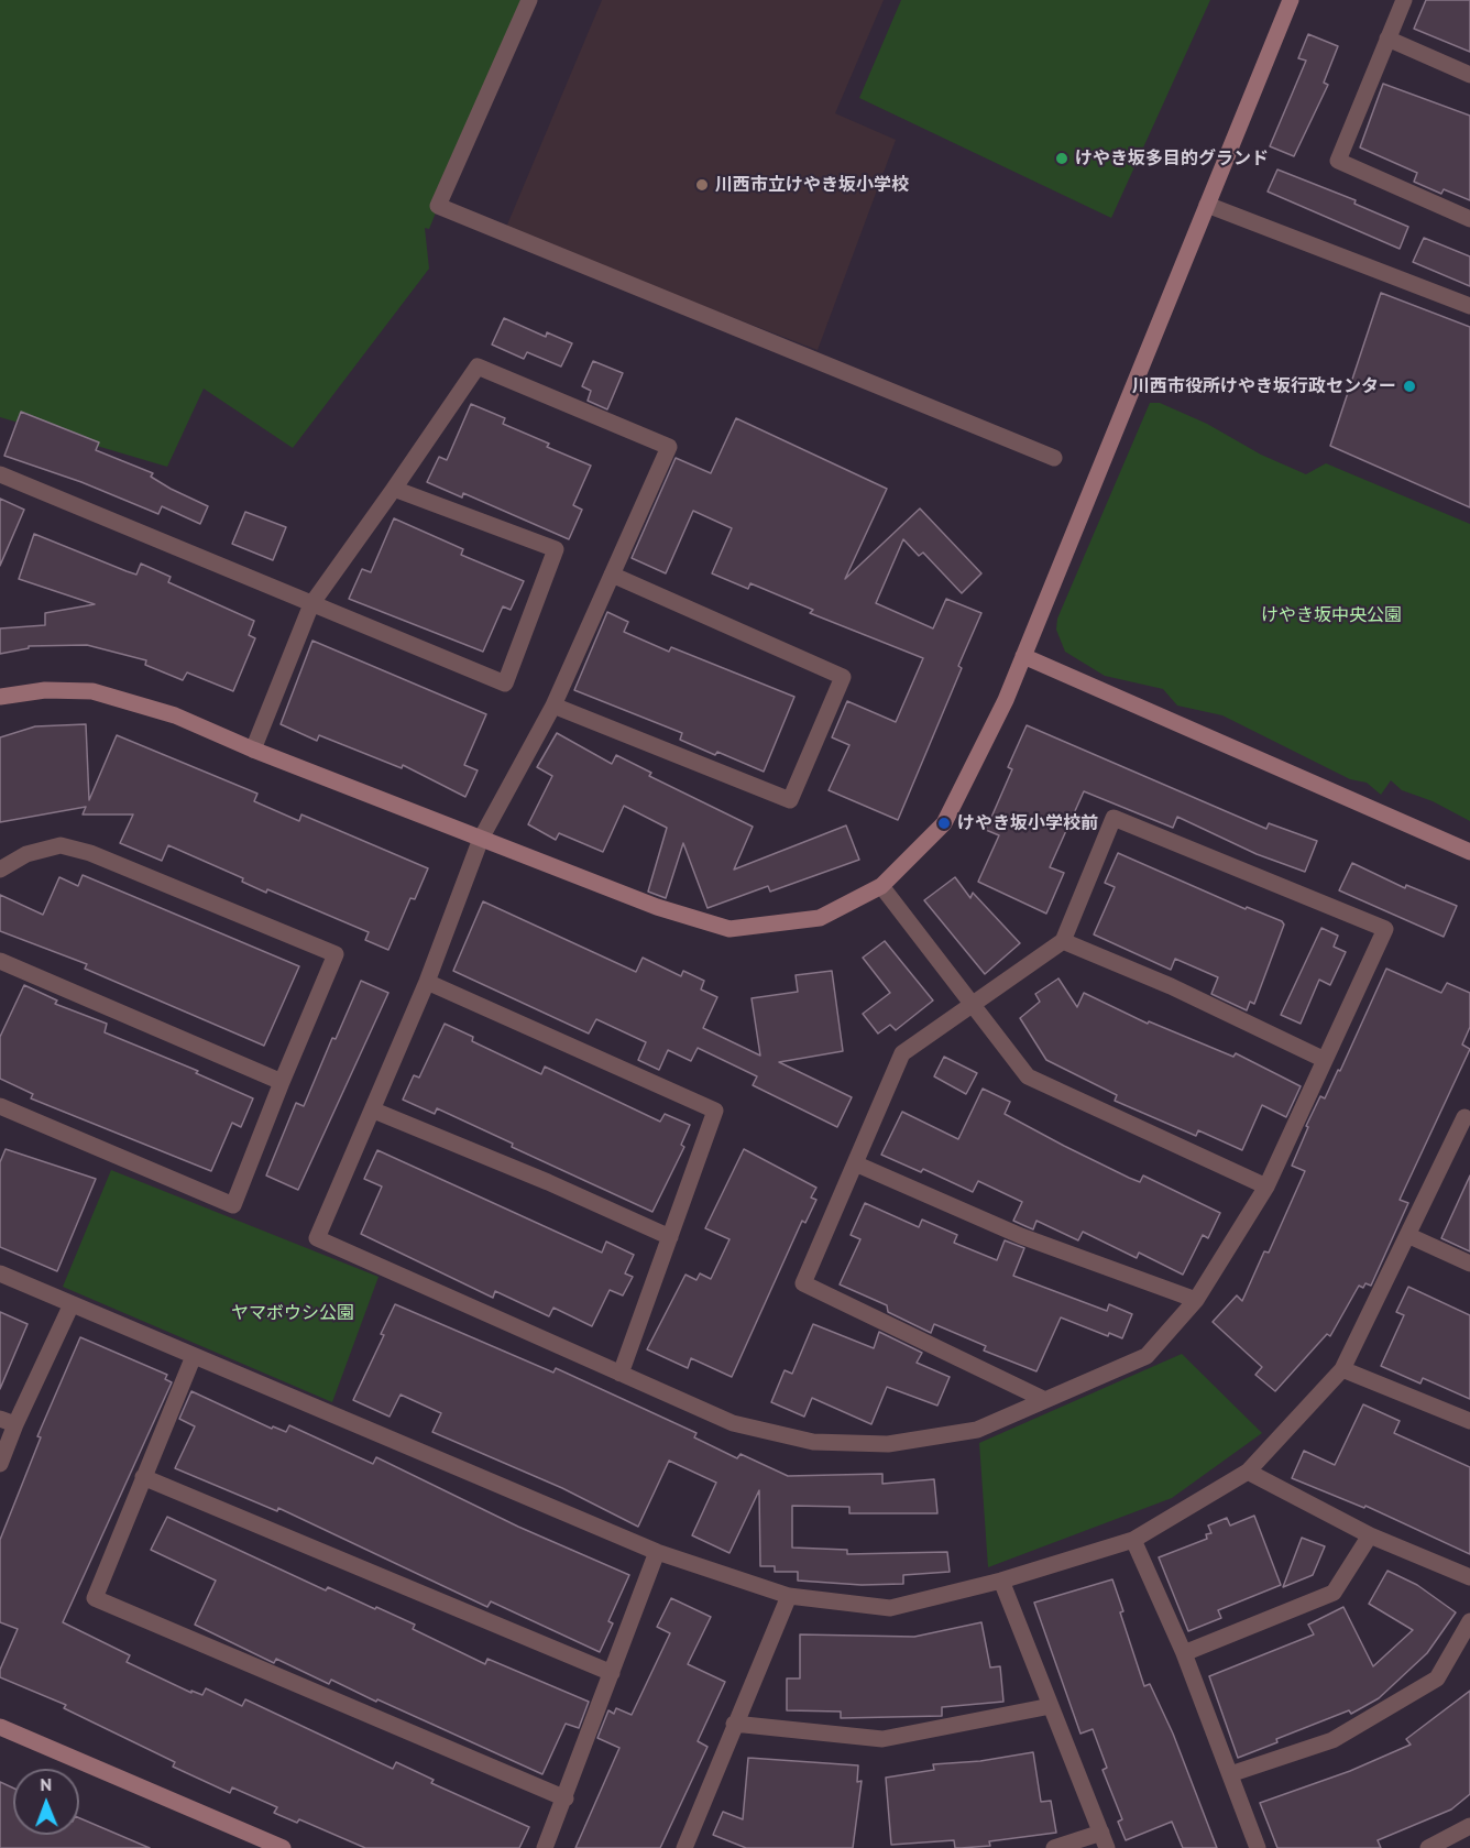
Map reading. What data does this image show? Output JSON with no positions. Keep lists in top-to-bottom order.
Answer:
{
  "parks": ["けやき坂中央公園", "ヤマボウシ公園"],
  "places": [
    "けやき坂多目的グランド",
    "川西市立けやき坂小学校",
    "川西市役所けやき坂行政センター",
    "けやき坂小学校前"
  ],
  "north": "top"
}
